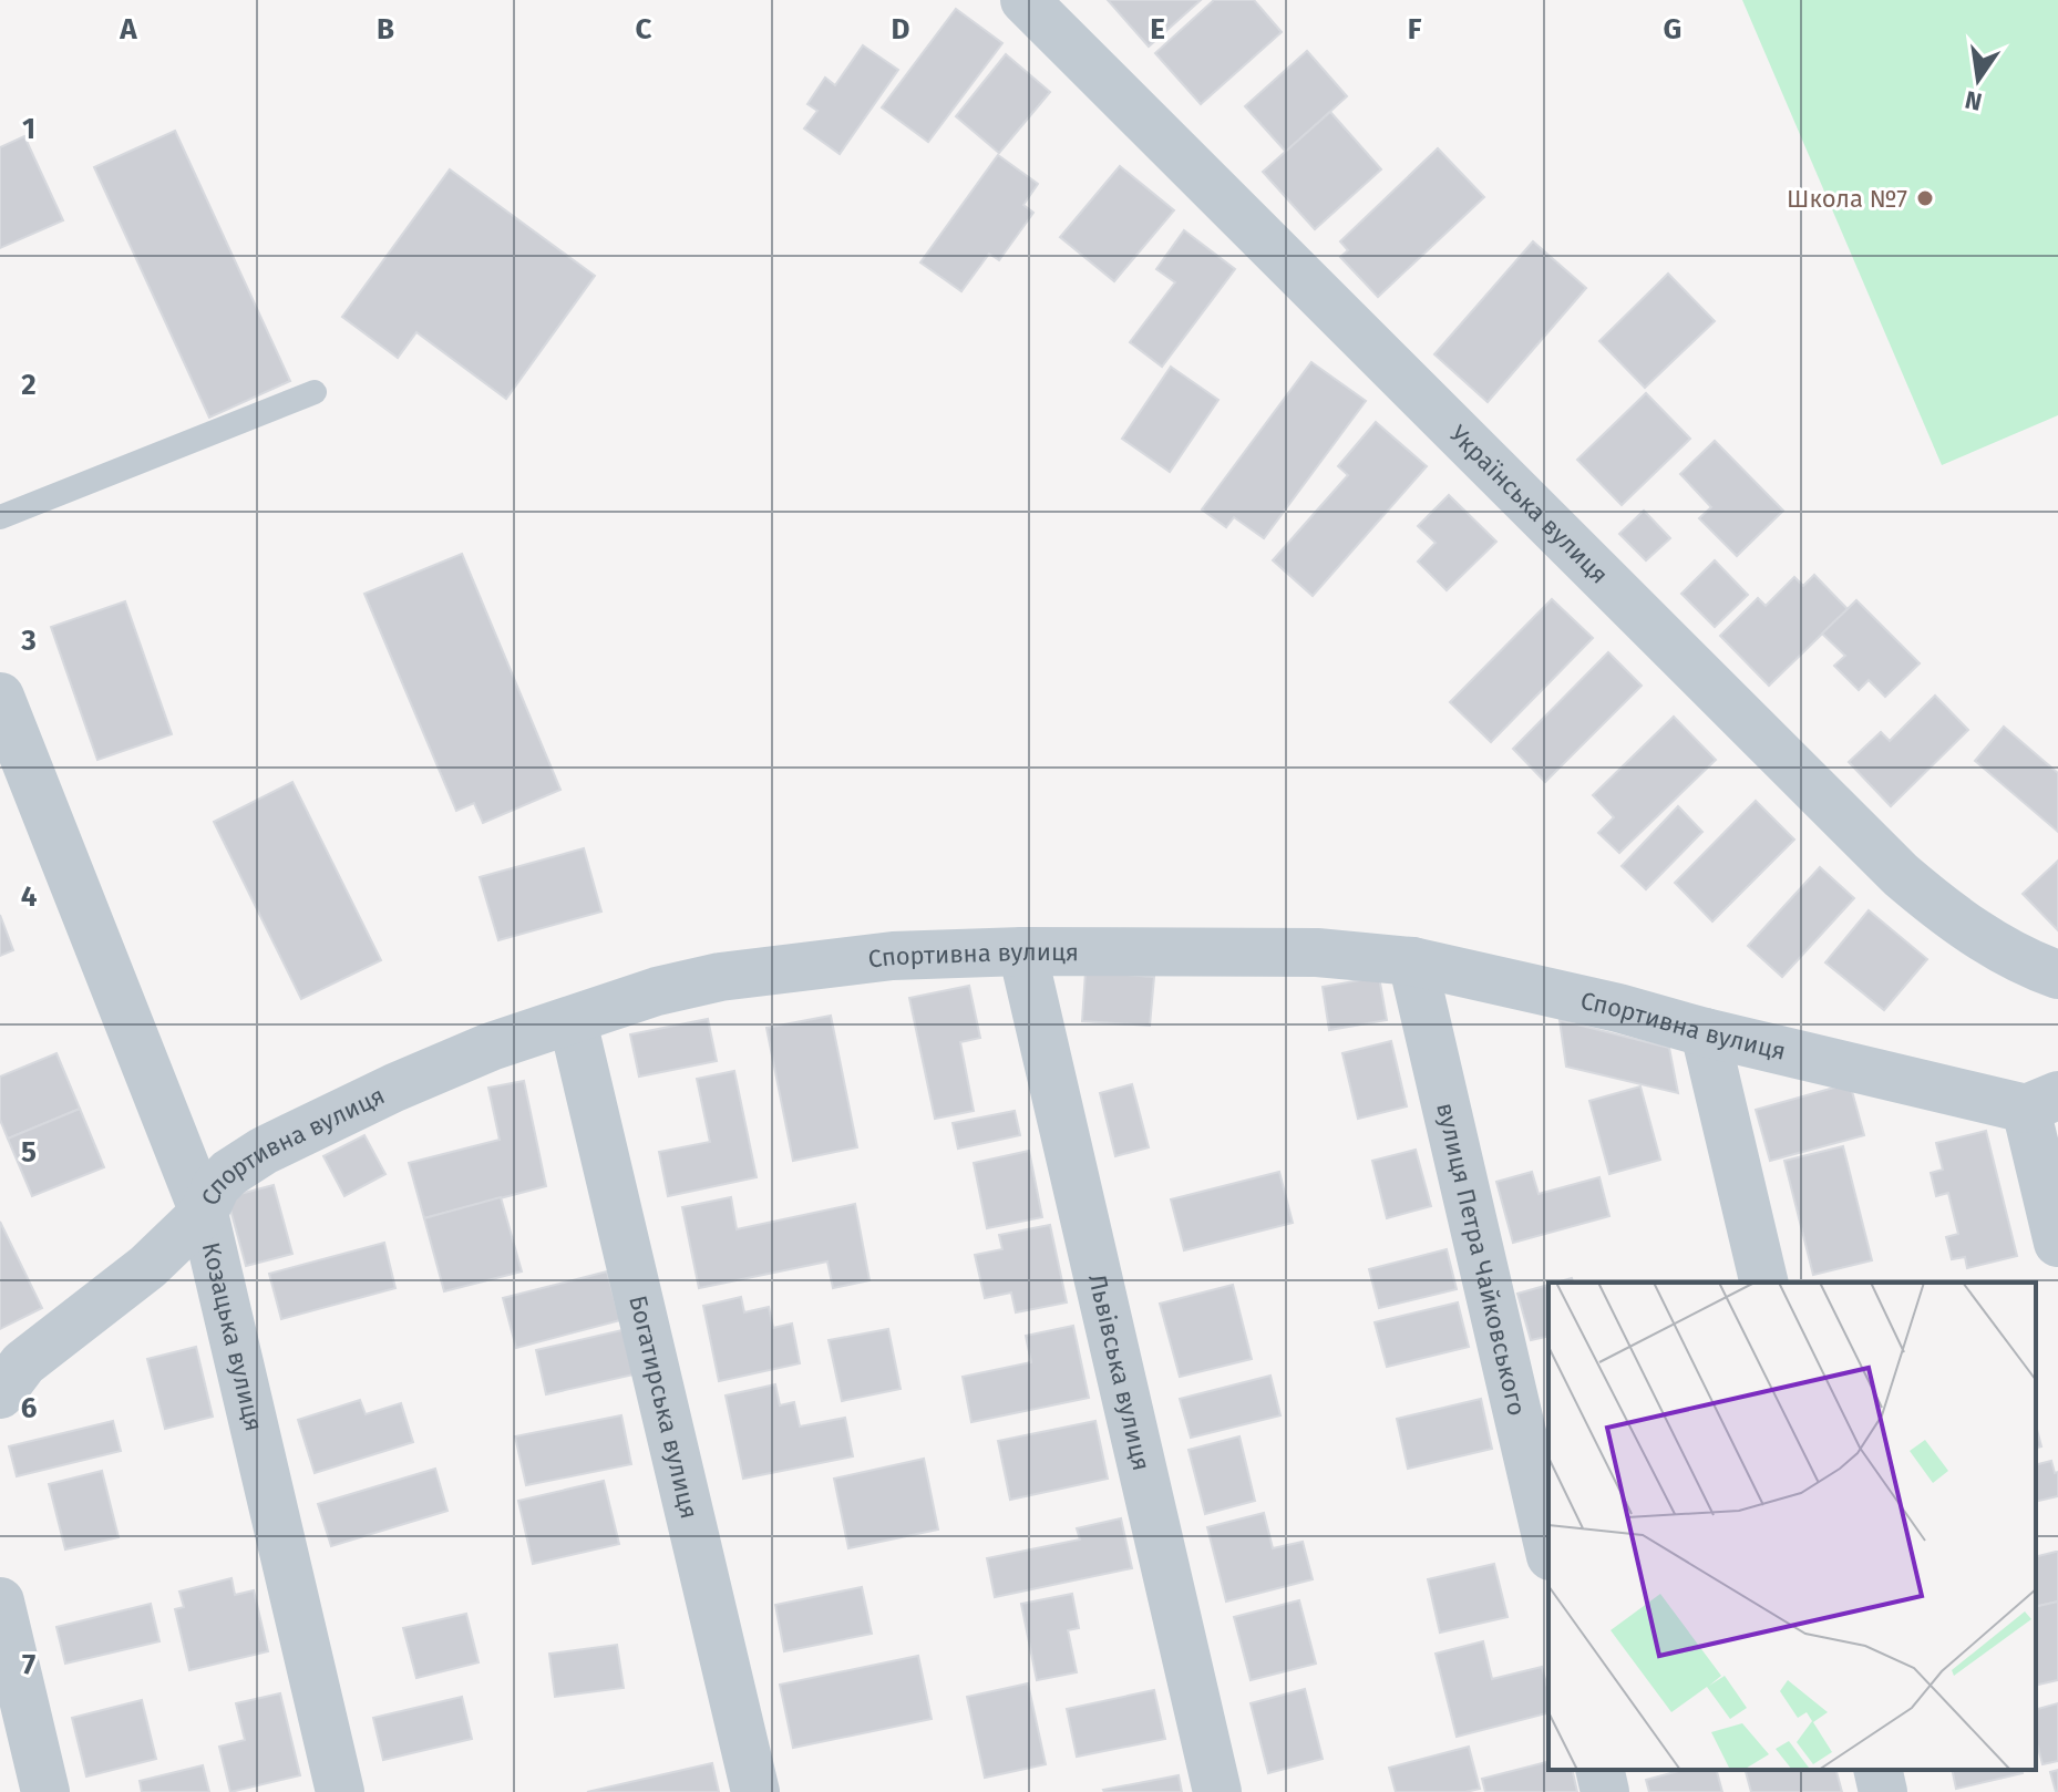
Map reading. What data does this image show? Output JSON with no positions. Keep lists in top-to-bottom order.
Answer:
{
  "streets": {
    "street": [
      "Українська вулиця",
      "Спортивна вулиця",
      "вулиця Петра Чайковського",
      "Козацька вулиця",
      "Львівська вулиця",
      "Богатирська вулиця"
    ]
  },
  "crossings": [
    ["Спортивна вулиця", "вулиця Петра Чайковського"],
    ["Спортивна вулиця", "Козацька вулиця"],
    ["Спортивна вулиця", "Львівська вулиця"],
    ["Спортивна вулиця", "Богатирська вулиця"]
  ],
  "places": ["Школа №7"],
  "north": "bottom",
  "grid": {
    "columns": [
      "A",
      "B",
      "C",
      "D",
      "E",
      "F",
      "G"
    ],
    "rows": [
      "1",
      "2",
      "3",
      "4",
      "5",
      "6",
      "7"
    ]
  }
}
